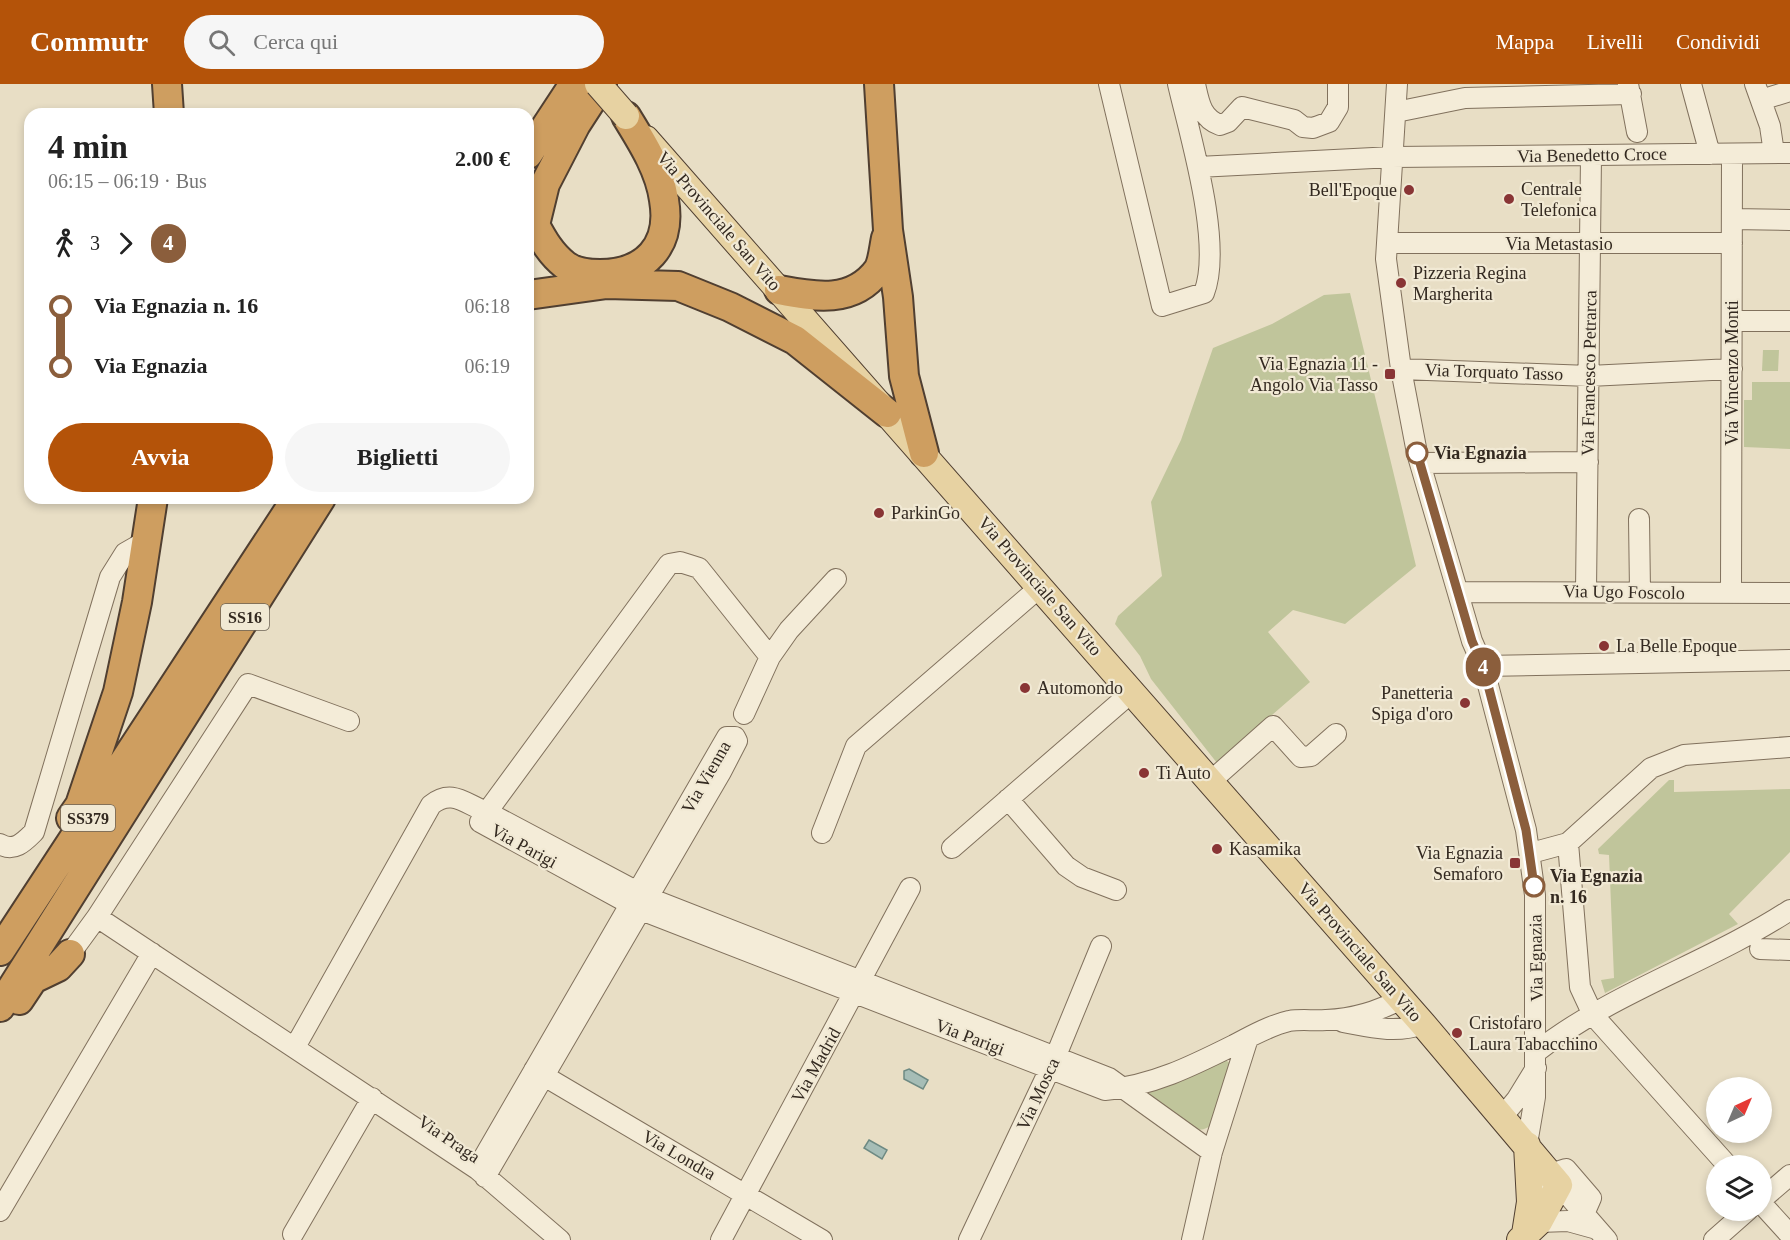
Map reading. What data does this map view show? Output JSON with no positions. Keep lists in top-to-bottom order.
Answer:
{
  "streets": {
    "highway": ["SS16", "SS379"],
    "main road": ["Via Provinciale San Vito"],
    "street": [
      "Via Benedetto Croce",
      "Via Metastasio",
      "Via Torquato Tasso",
      "Via Francesco Petrarca",
      "Via Vincenzo Monti",
      "Via Ugo Foscolo",
      "Via Vienna",
      "Via Parigi",
      "Via Egnazia",
      "Via Madrid",
      "Via Mosca",
      "Via Praga",
      "Via Londra"
    ]
  },
  "crossings": [
    ["Via Benedetto Croce", "Via Francesco Petrarca"],
    ["Via Benedetto Croce", "Via Vincenzo Monti"],
    ["Via Benedetto Croce", "Via Egnazia"],
    ["Via Provinciale San Vito", "Via Egnazia"],
    ["Via Metastasio", "Via Francesco Petrarca"],
    ["Via Metastasio", "Via Vincenzo Monti"],
    ["Via Metastasio", "Via Egnazia"],
    ["Via Torquato Tasso", "Via Francesco Petrarca"],
    ["Via Torquato Tasso", "Via Vincenzo Monti"],
    ["Via Torquato Tasso", "Via Egnazia"],
    ["Via Francesco Petrarca", "Via Ugo Foscolo"],
    ["Via Vincenzo Monti", "Via Ugo Foscolo"],
    ["Via Ugo Foscolo", "Via Egnazia"],
    ["SS16", "SS379"],
    ["Via Vienna", "Via Parigi"],
    ["Via Vienna", "Via Praga"],
    ["Via Vienna", "Via Londra"],
    ["Via Parigi", "Via Madrid"],
    ["Via Parigi", "Via Mosca"],
    ["Via Parigi", "Via Praga"],
    ["Via Madrid", "Via Londra"]
  ],
  "places": {
    "other": [
      "Bell'Epoque",
      "Centrale Telefonica",
      "Pizzeria Regina Margherita",
      "Via Egnazia",
      "ParkinGo",
      "La Belle Epoque",
      "Automondo",
      "Panetteria Spiga d'oro",
      "Ti Auto",
      "Kasamika",
      "Via Egnazia n. 16",
      "Cristofaro Laura Tabacchino"
    ],
    "transit": ["Via Egnazia 11 - Angolo Via Tasso", "Via Egnazia Semaforo"]
  },
  "lines": ["bus line 4"],
  "north": "top right",
  "page": {
    "header": "Commutr",
    "search": "Cerca qui",
    "nav": ["Mappa", "Livelli", "Condividi"],
    "on_map": "4",
    "heading": ["4 min", "06:15 – 06:19 · Bus", "2.00 €"],
    "legs": ["3", "4"],
    "list": [
      {
        "name": "Via Egnazia n. 16",
        "value": "06:18"
      },
      {
        "name": "Via Egnazia",
        "value": "06:19"
      }
    ],
    "buttons": ["Avvia", "Biglietti"]
  }
}
